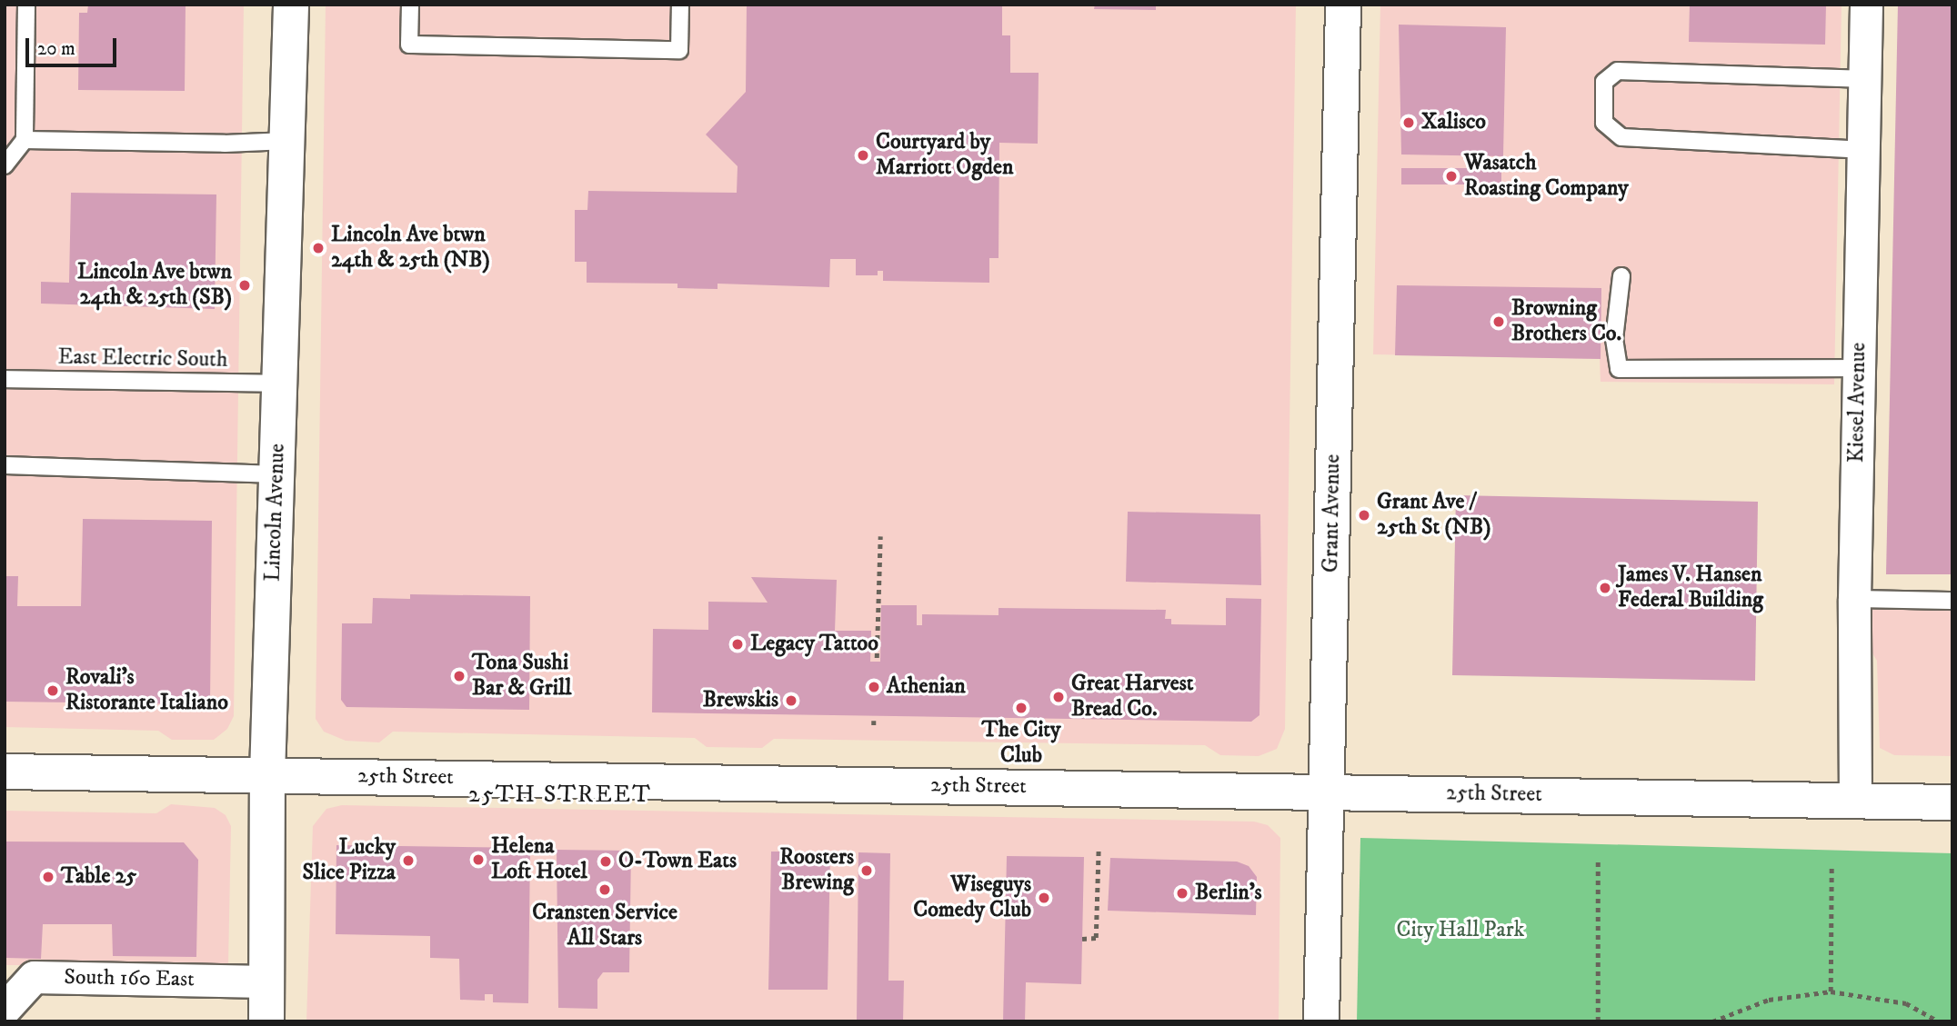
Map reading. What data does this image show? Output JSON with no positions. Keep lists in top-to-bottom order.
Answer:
{
  "streets": {
    "street": [
      "Kiesel Avenue",
      "Lincoln Avenue",
      "Grant Avenue",
      "25th Street",
      "South 160 East"
    ],
    "lane": ["East Electric South"]
  },
  "crossings": [
    ["East Electric South", "Lincoln Avenue"],
    ["Kiesel Avenue", "25th Street"],
    ["Lincoln Avenue", "25th Street"],
    ["Lincoln Avenue", "South 160 East"],
    ["Grant Avenue", "25th Street"]
  ],
  "districts": ["25TH STREET"],
  "parks": ["City Hall Park"],
  "places": [
    "Xalisco",
    "Courtyard by Marriott Ogden",
    "Wasatch Roasting Company",
    "Lincoln Ave btwn 24th & 25th (NB)",
    "Lincoln Ave btwn 24th & 25th (SB)",
    "Browning Brothers Co.",
    "Grant Ave / 25th St (NB)",
    "James V. Hansen Federal Building",
    "Legacy Tattoo",
    "Tona Sushi Bar & Grill",
    "Athenian",
    "Rovali's Ristorante Italiano",
    "Great Harvest Bread Co.",
    "Brewskis",
    "The City Club",
    "Helena Loft Hotel",
    "Lucky Slice Pizza",
    "O-Town Eats",
    "Roosters Brewing",
    "Table 25",
    "Cransten Service All Stars",
    "Berlin's",
    "Wiseguys Comedy Club"
  ],
  "scale_bar": "20 m"
}
